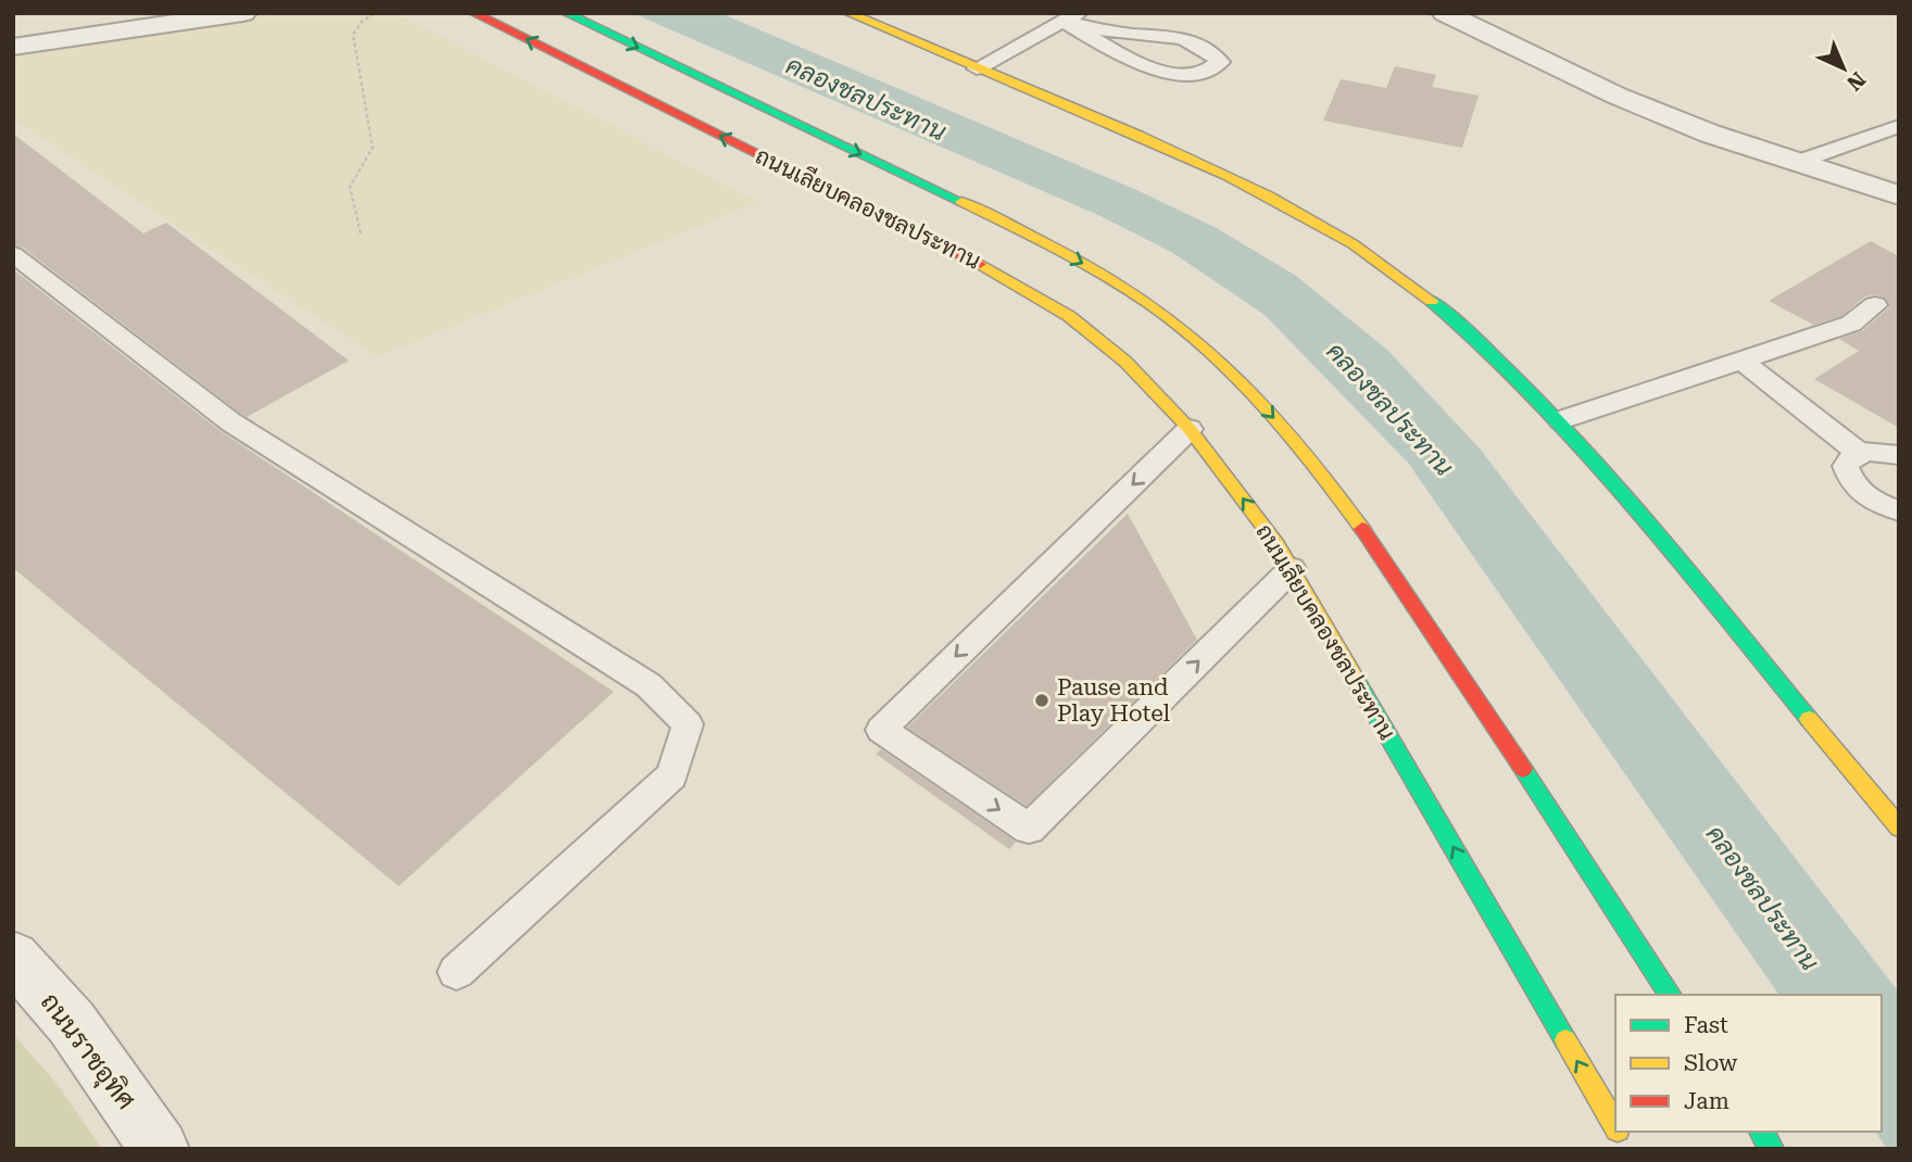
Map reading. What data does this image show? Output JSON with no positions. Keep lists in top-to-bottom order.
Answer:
{
  "streets": {
    "main road": ["ถนนเลียบคลองชลประทาน"],
    "street": ["ถนนราชอุทิศ"]
  },
  "water": ["คลองชลประทาน"],
  "places": ["Pause and Play Hotel"],
  "legend": ["Fast", "Slow", "Jam"],
  "north": "bottom right"
}
